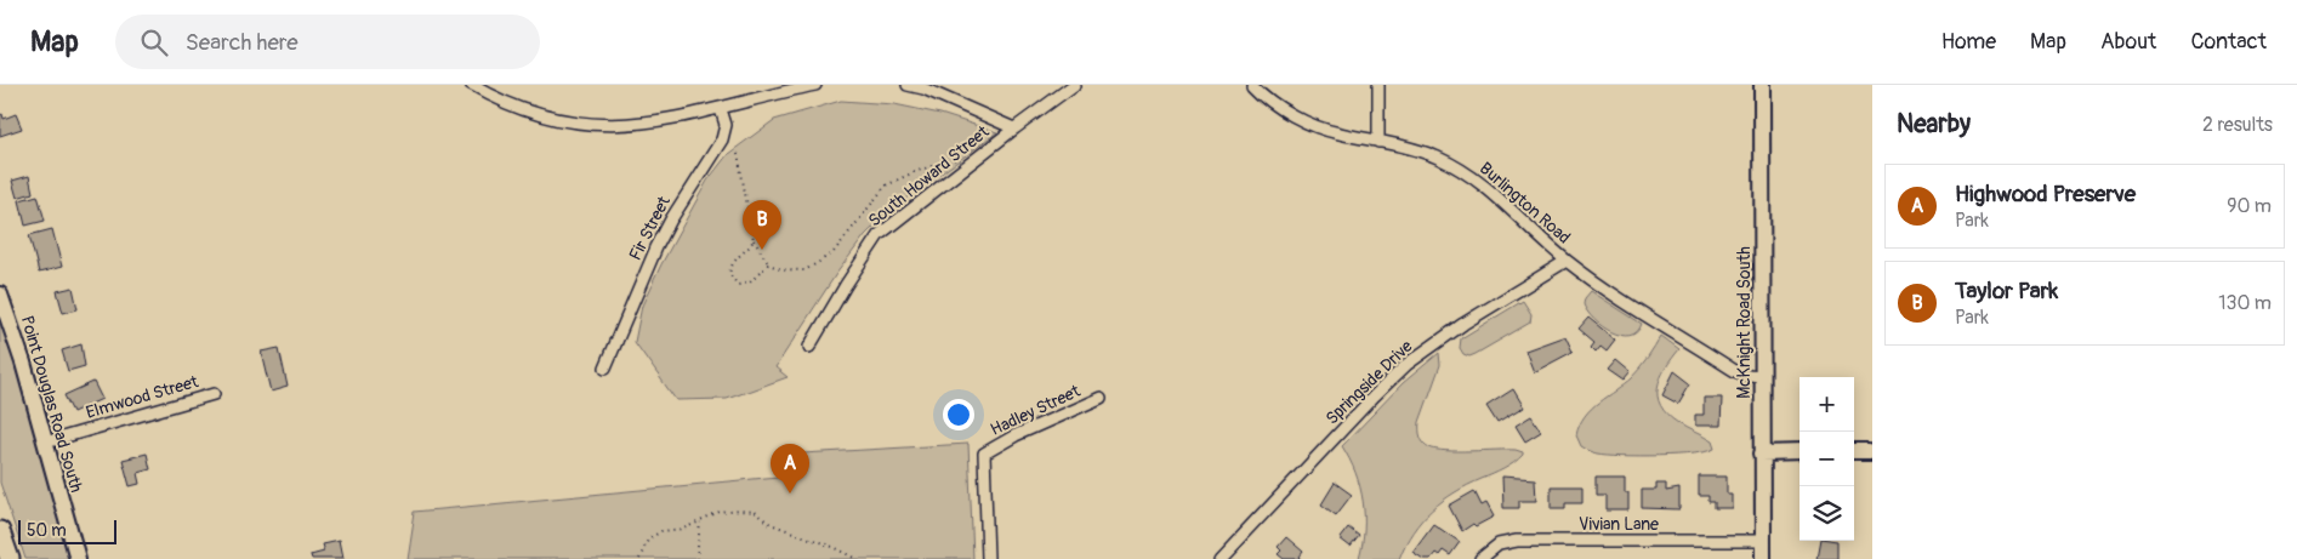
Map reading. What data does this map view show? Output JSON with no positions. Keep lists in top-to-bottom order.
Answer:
{
  "streets": {
    "street": [
      "South Howard Street",
      "Burlington Road",
      "Fir Street",
      "McKnight Road South",
      "Springside Drive",
      "Elmwood Street",
      "Point Douglas Road South",
      "Hadley Street",
      "Vivian Lane"
    ]
  },
  "crossings": [
    ["Burlington Road", "McKnight Road South"],
    ["Burlington Road", "Springside Drive"],
    ["McKnight Road South", "Vivian Lane"],
    ["Elmwood Street", "Point Douglas Road South"]
  ],
  "scale_bar": "50 m",
  "page": {
    "header": "Map",
    "search": "Search here",
    "nav": [
      "Home",
      "Map",
      "About",
      "Contact"
    ],
    "heading": ["Nearby", "2 results"],
    "list": [
      {
        "mark": "A",
        "name": "Highwood Preserve",
        "note": "Park",
        "value": "90 m"
      },
      {
        "mark": "B",
        "name": "Taylor Park",
        "note": "Park",
        "value": "130 m"
      }
    ],
    "pins": ["B", "A"],
    "map_buttons": ["+", "−"],
    "scale": "50 m"
  }
}
